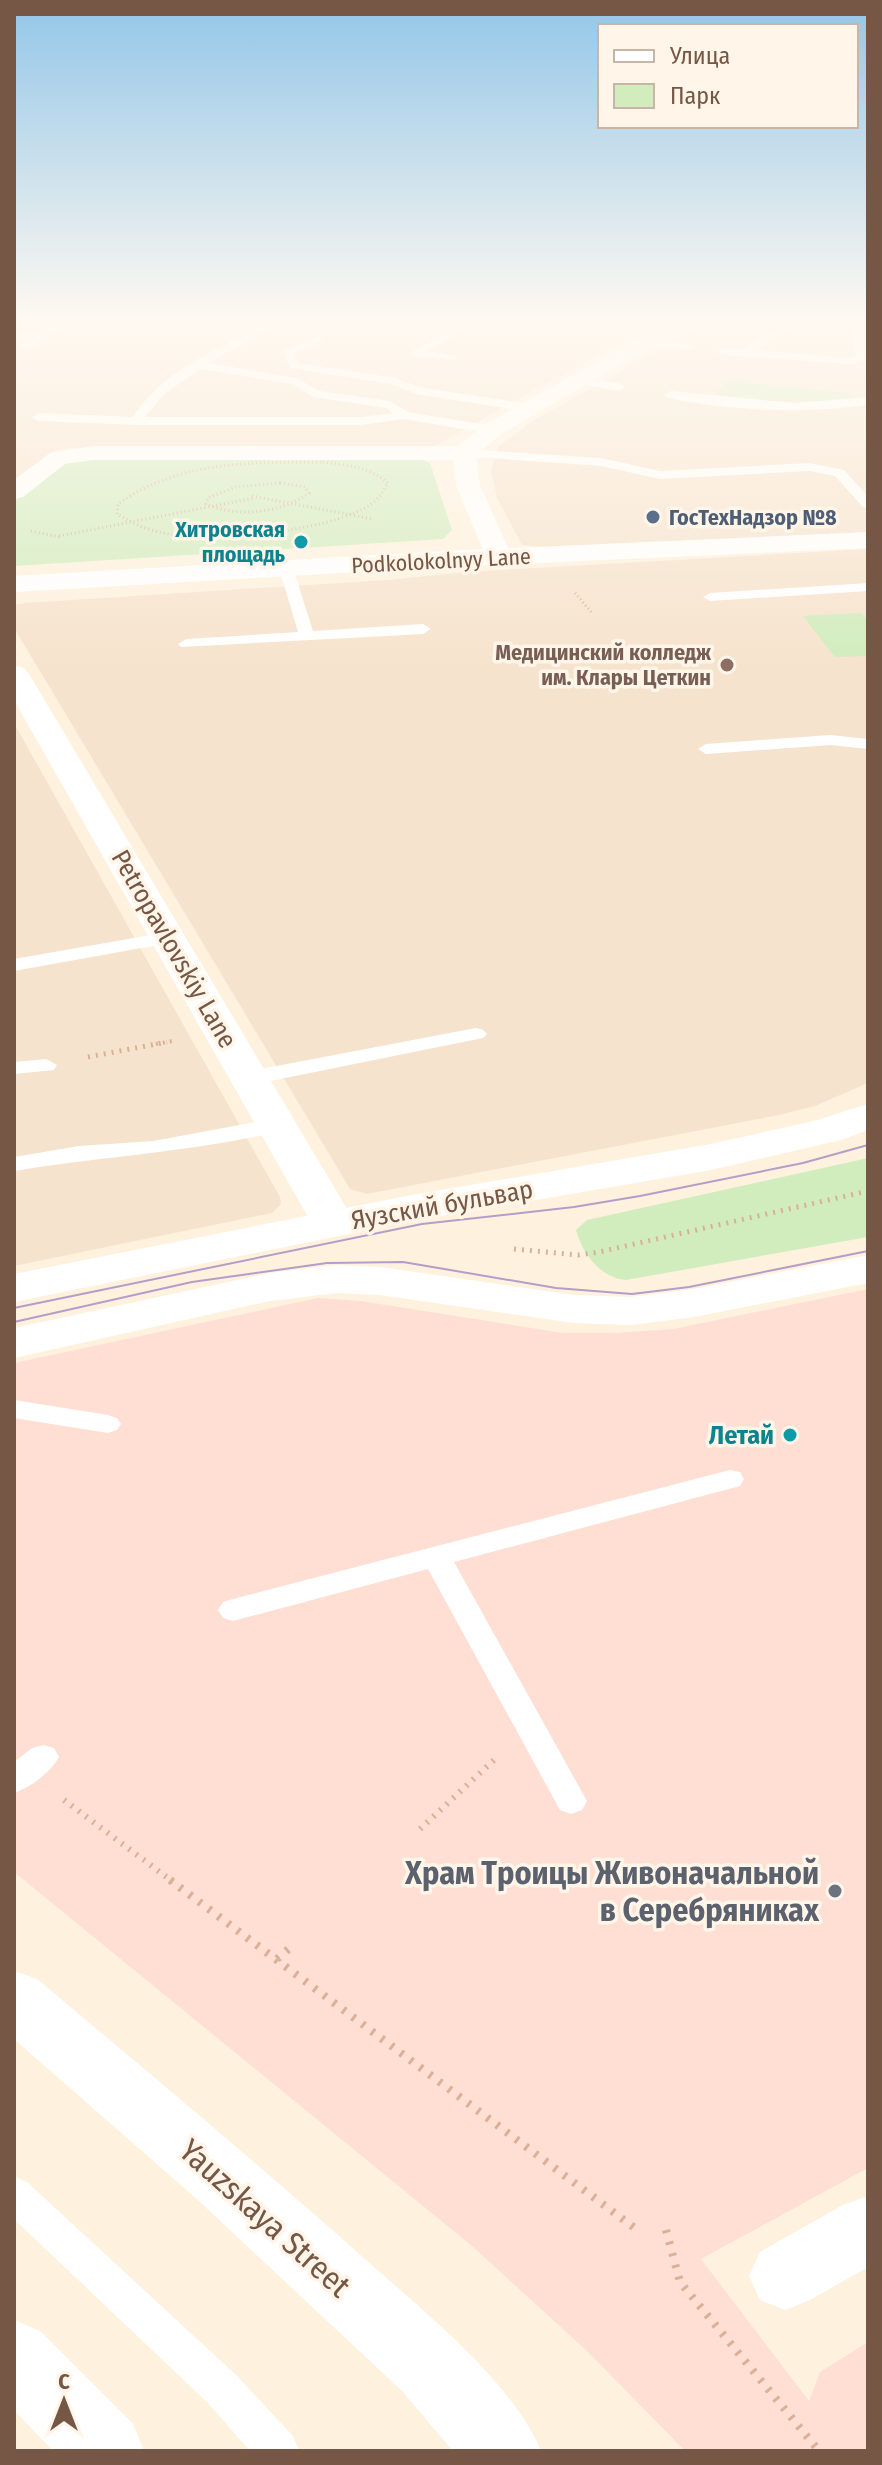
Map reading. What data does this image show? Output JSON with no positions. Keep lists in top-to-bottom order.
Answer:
{
  "streets": {
    "street": [
      "Podkolokolnyy Lane",
      "Petropavlovskiy Lane",
      "Яузский бульвар",
      "Yauzskaya Street"
    ]
  },
  "crossings": [
    ["Petropavlovskiy Lane", "Яузский бульвар"]
  ],
  "places": [
    "ГосТехНадзор №8",
    "Хитровская площадь",
    "Медицинский колледж им. Клары Цеткин",
    "Летай",
    "Храм Троицы Живоначальной в Серебряниках"
  ],
  "legend": ["Улица", "Парк"],
  "north": "top"
}
